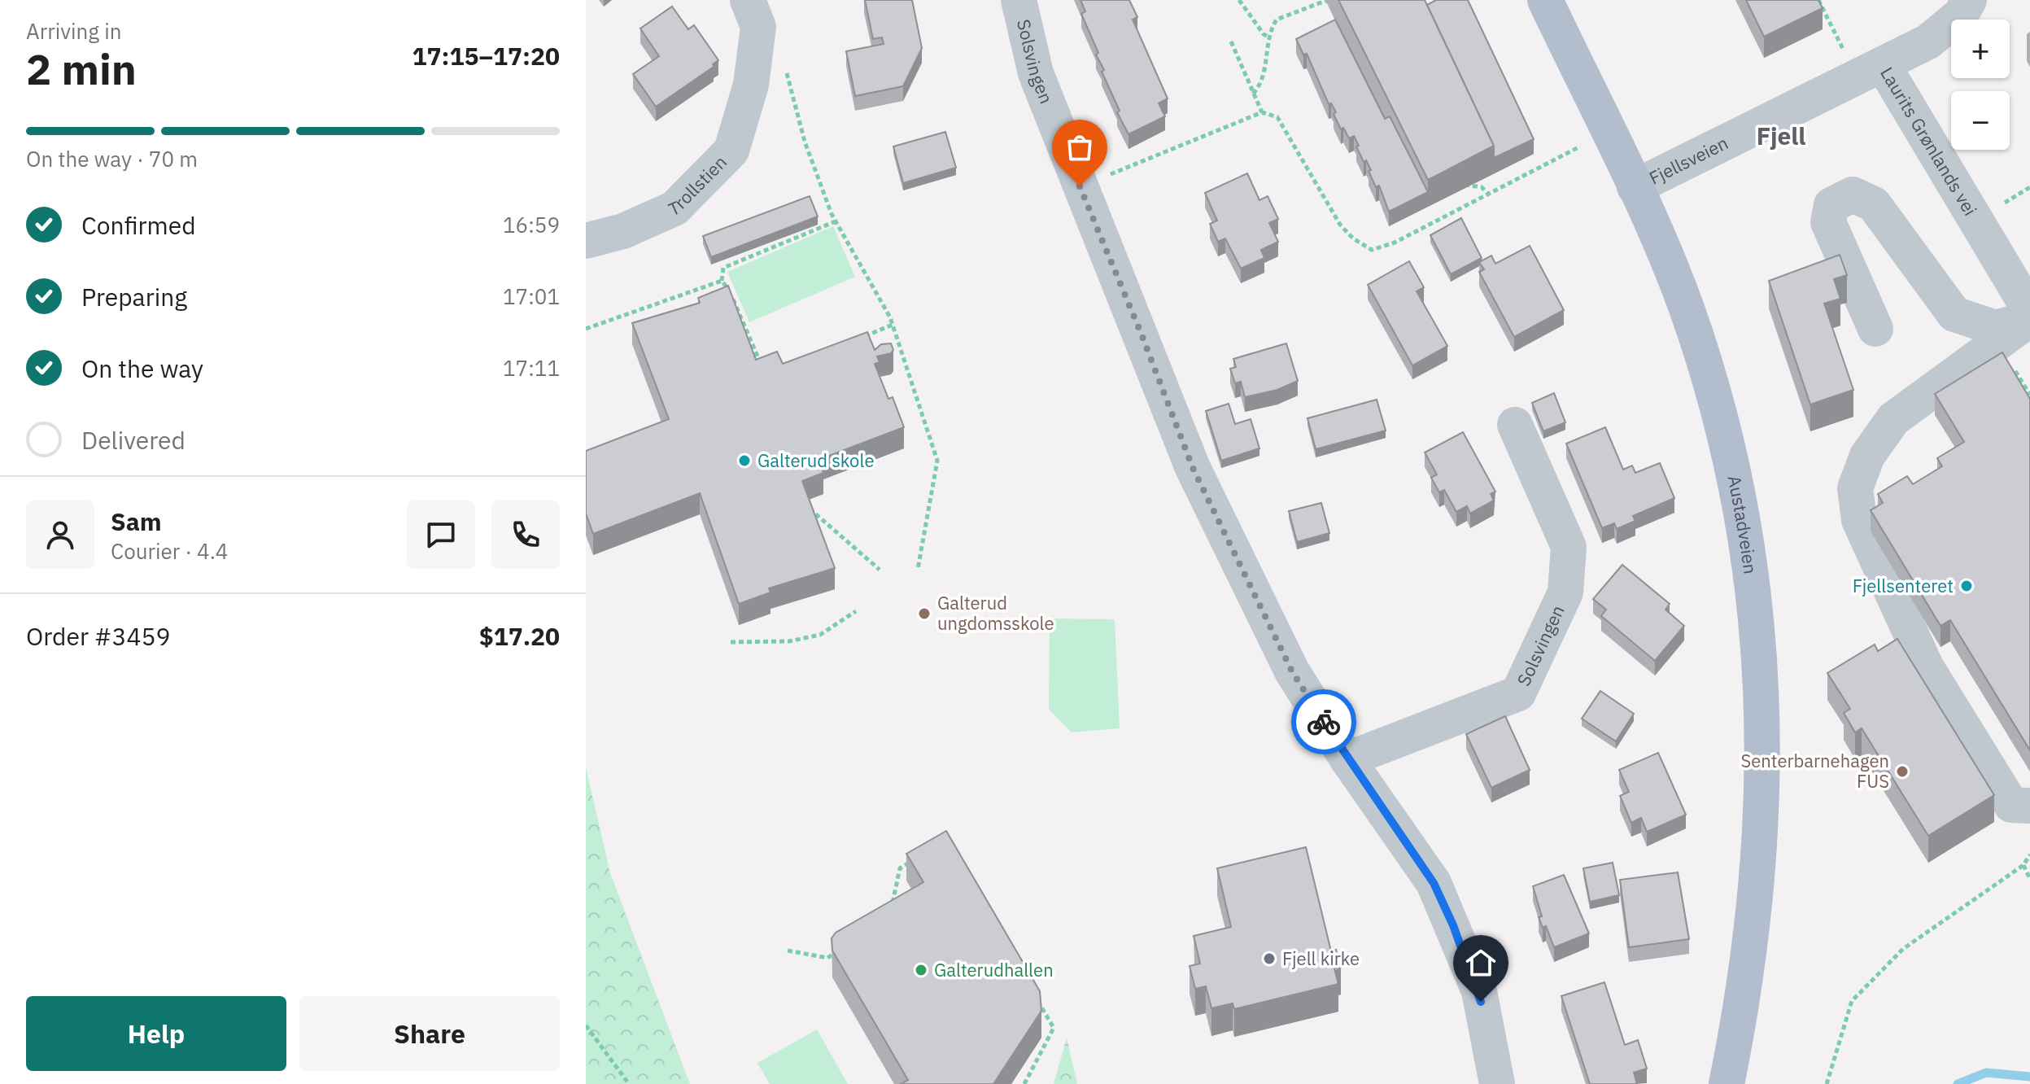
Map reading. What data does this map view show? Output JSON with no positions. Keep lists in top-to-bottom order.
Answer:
{
  "streets": {
    "main road": ["Austadveien"],
    "street": [
      "Solsvingen",
      "Laurits Grønlands vei",
      "Fjellsveien",
      "Trollstien"
    ]
  },
  "crossings": [
    ["Laurits Grønlands vei", "Fjellsveien"],
    ["Fjellsveien", "Austadveien"]
  ],
  "districts": ["Fjell"],
  "places": [
    "Galterud skole",
    "Fjellsenteret",
    "Galterud ungdomsskole",
    "Senterbarnehagen FUS",
    "Fjell kirke",
    "Galterudhallen"
  ],
  "page": {
    "heading": ["2 min", "Arriving in", "17:15–17:20"],
    "panel": [
      "Sam",
      "Courier · 4.4",
      "Order #3459",
      "$17.20"
    ],
    "map_buttons": ["+", "−"],
    "bar": "On the way · 70 m",
    "list": [
      ["Confirmed", "16:59"],
      ["Preparing", "17:01"],
      ["On the way", "17:11"],
      "Delivered"
    ],
    "buttons": ["Help", "Share"]
  }
}
